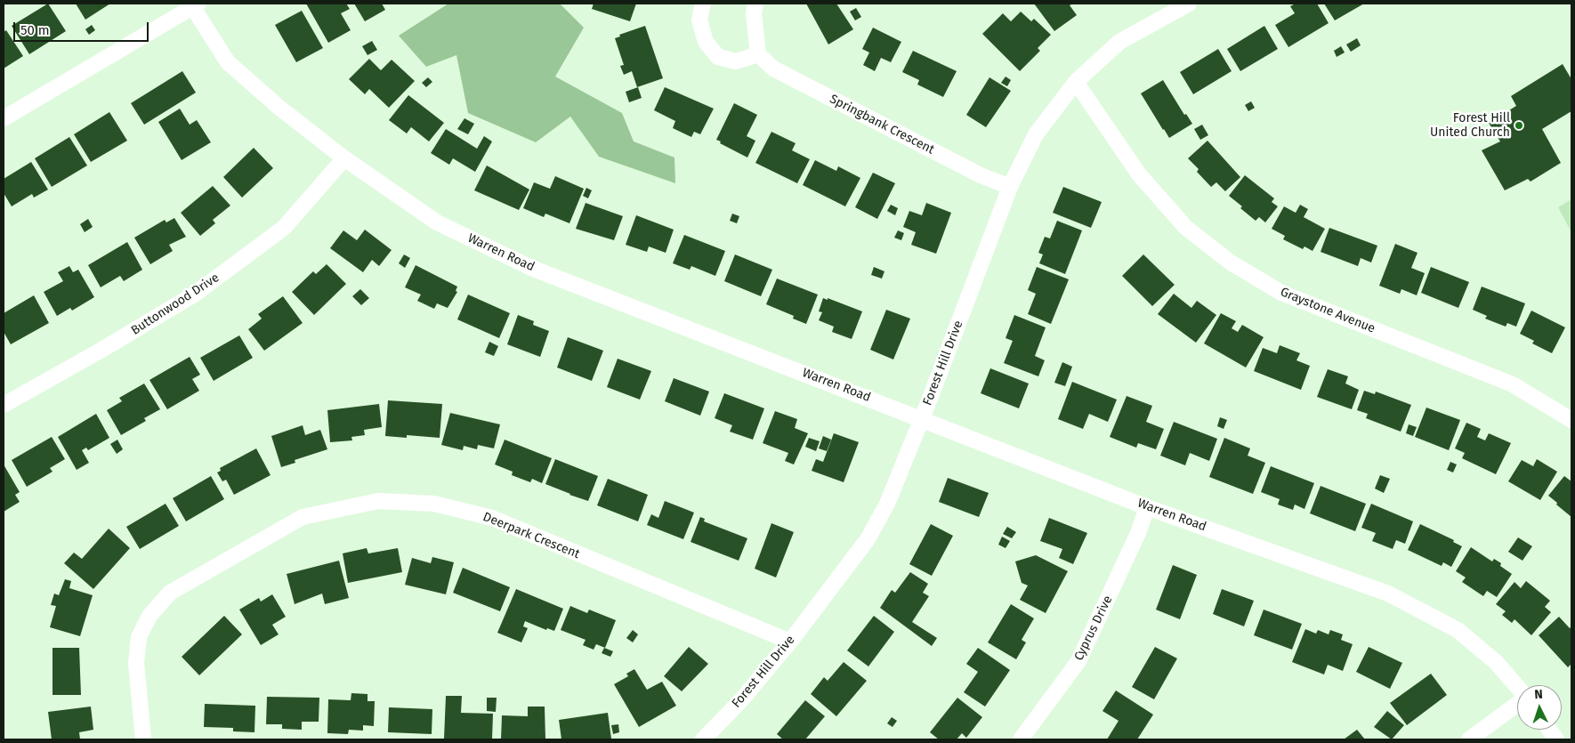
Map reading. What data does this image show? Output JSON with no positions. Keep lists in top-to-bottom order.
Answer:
{
  "streets": {
    "street": [
      "Springbank Crescent",
      "Warren Road",
      "Buttonwood Drive",
      "Graystone Avenue",
      "Forest Hill Drive",
      "Deerpark Crescent",
      "Cyprus Drive"
    ]
  },
  "crossings": [
    ["Springbank Crescent", "Forest Hill Drive"],
    ["Warren Road", "Buttonwood Drive"],
    ["Warren Road", "Forest Hill Drive"],
    ["Warren Road", "Cyprus Drive"],
    ["Graystone Avenue", "Forest Hill Drive"],
    ["Forest Hill Drive", "Deerpark Crescent"]
  ],
  "places": ["Forest Hill United Church"],
  "scale_bar": "50 m",
  "north": "top"
}
